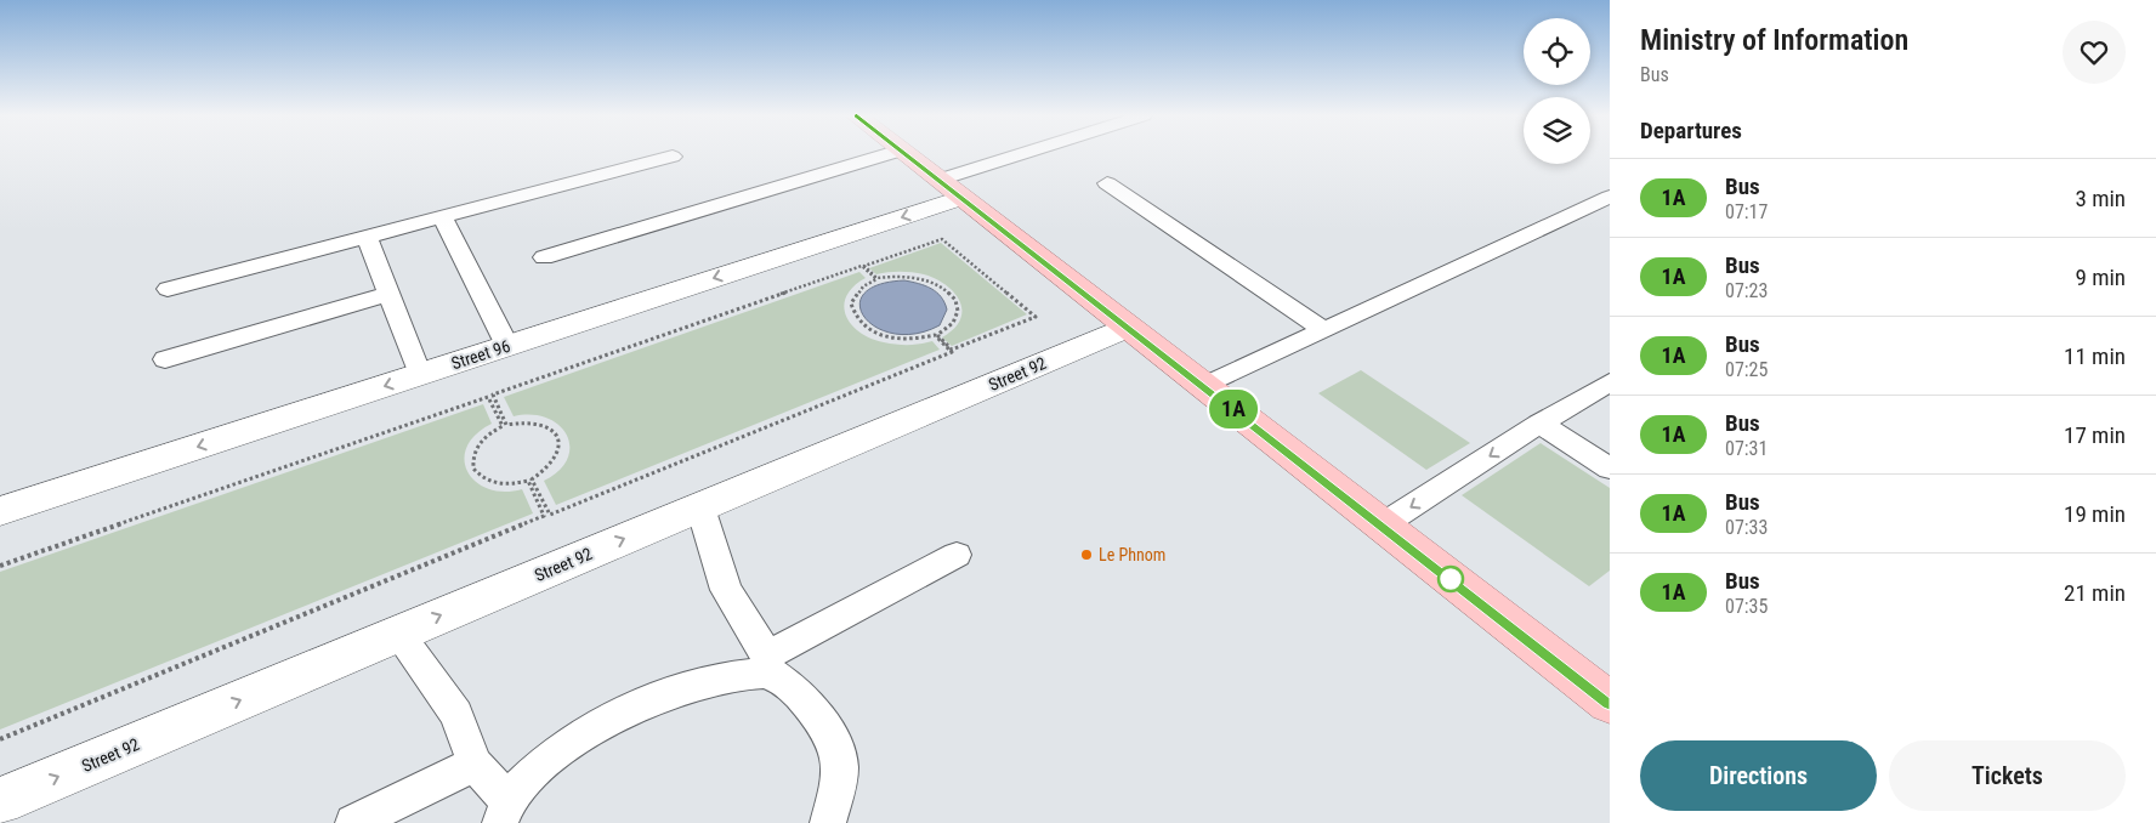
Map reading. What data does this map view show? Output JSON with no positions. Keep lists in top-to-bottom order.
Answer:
{
  "streets": {
    "street": ["Street 96", "Street 92"]
  },
  "one_way": ["Street 96", "Street 92"],
  "places": ["Le Phnom"],
  "lines": ["bus line 1A"],
  "page": {
    "on_map": "1A",
    "heading": [
      ["Ministry of Information", "Bus"],
      "Departures"
    ],
    "list": [
      {
        "mark": "1A",
        "name": "Bus",
        "note": "07:17",
        "value": "3 min"
      },
      {
        "mark": "1A",
        "name": "Bus",
        "note": "07:23",
        "value": "9 min"
      },
      {
        "mark": "1A",
        "name": "Bus",
        "note": "07:25",
        "value": "11 min"
      },
      {
        "mark": "1A",
        "name": "Bus",
        "note": "07:31",
        "value": "17 min"
      },
      {
        "mark": "1A",
        "name": "Bus",
        "note": "07:33",
        "value": "19 min"
      },
      {
        "mark": "1A",
        "name": "Bus",
        "note": "07:35",
        "value": "21 min"
      }
    ],
    "buttons": ["Directions", "Tickets"]
  }
}
